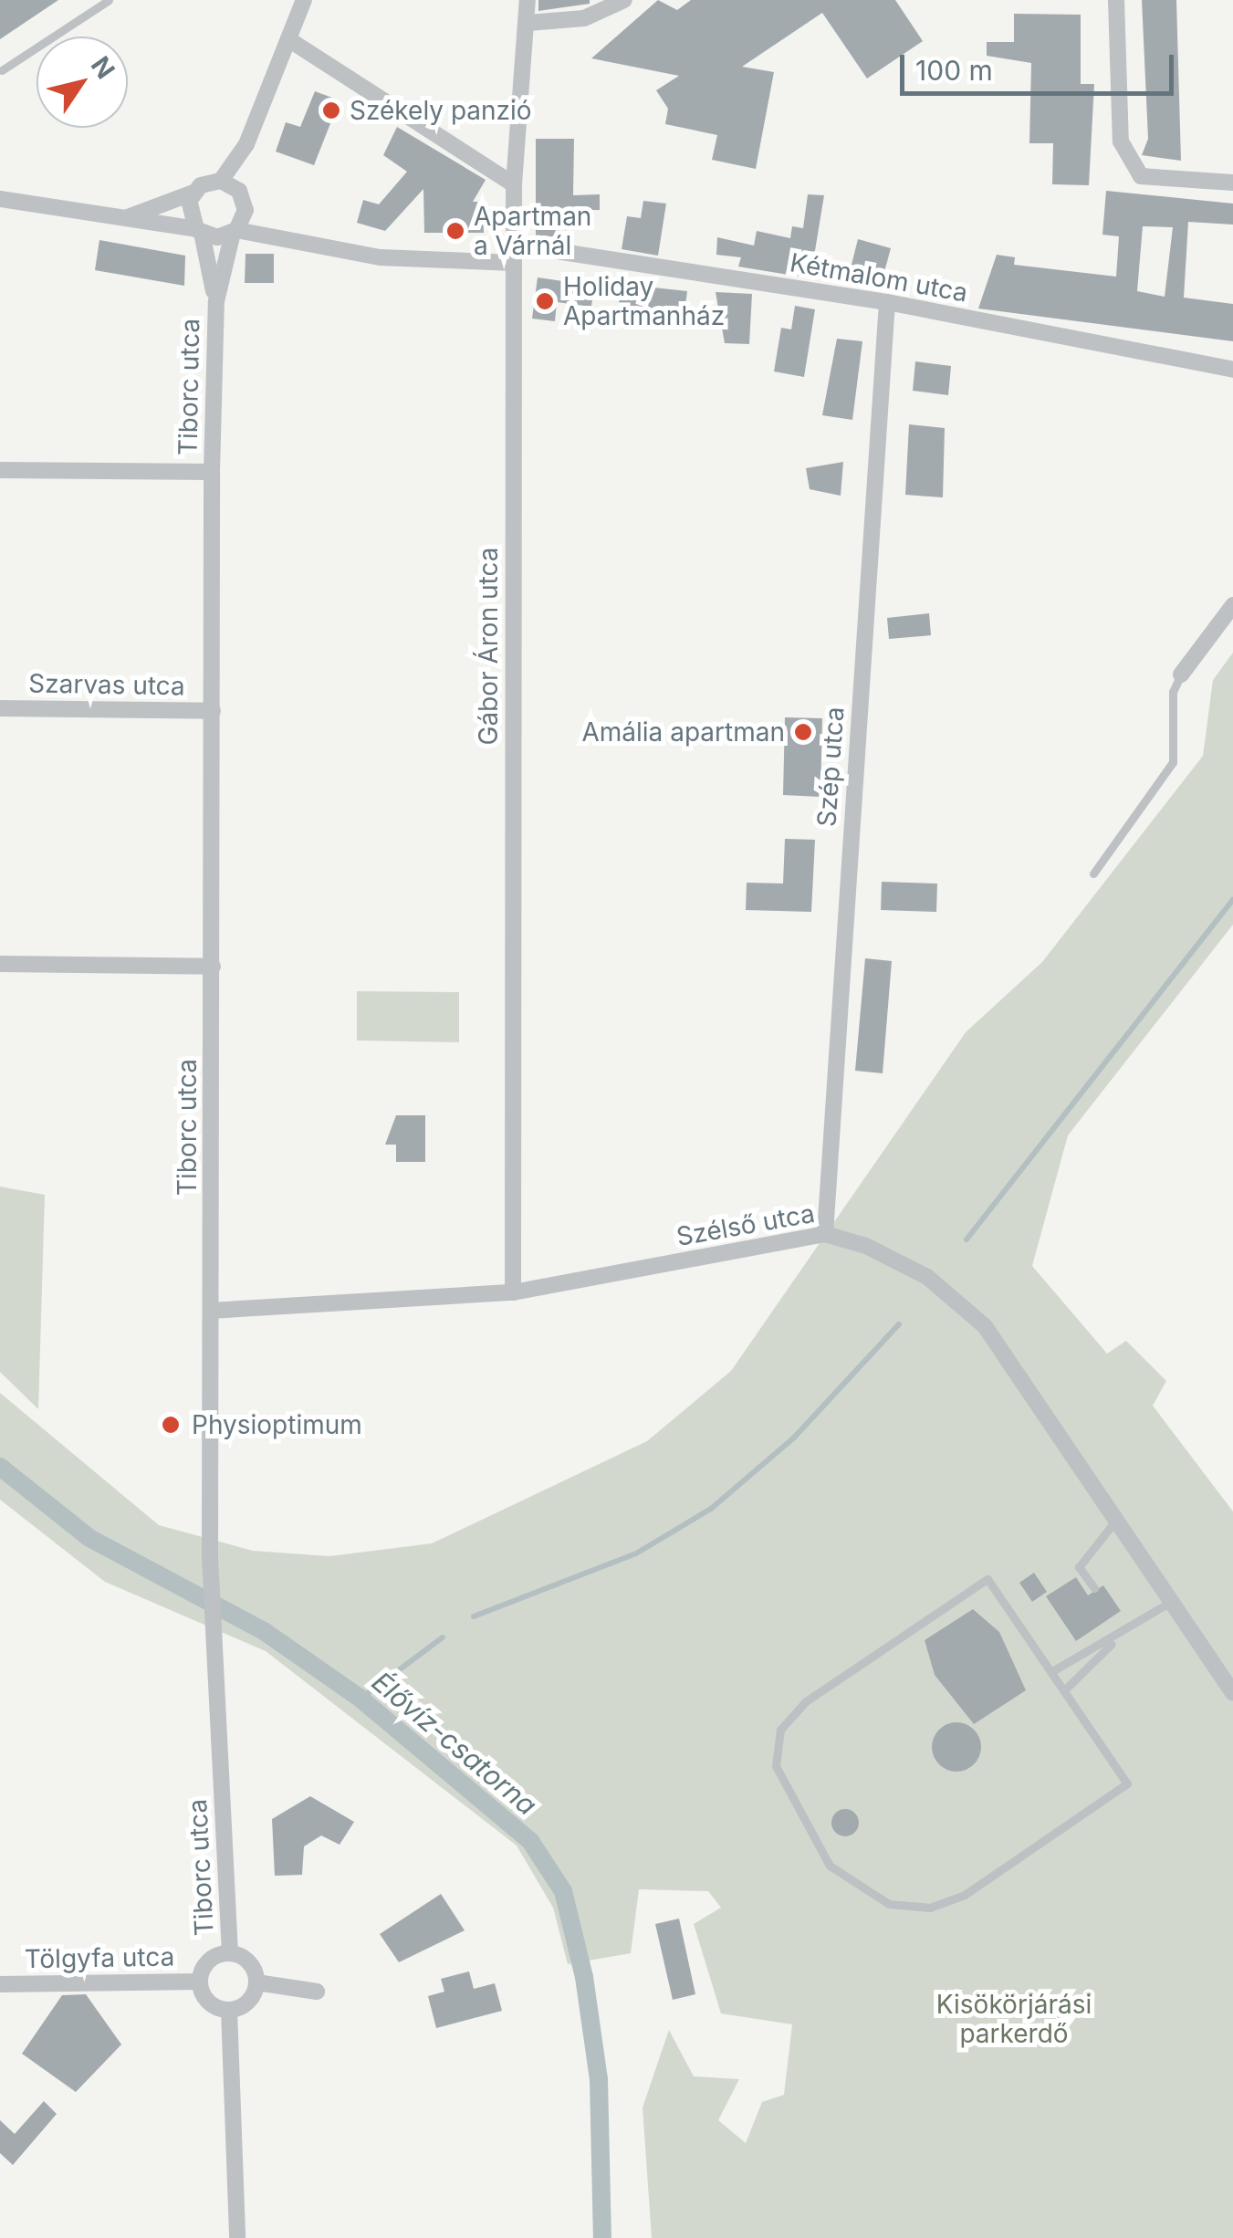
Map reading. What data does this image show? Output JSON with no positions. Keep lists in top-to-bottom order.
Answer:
{
  "streets": {
    "street": [
      "Kétmalom utca",
      "Tiborc utca",
      "Gábor Áron utca",
      "Szarvas utca",
      "Szép utca",
      "Szélső utca",
      "Tölgyfa utca"
    ]
  },
  "crossings": [
    ["Kétmalom utca", "Gábor Áron utca"],
    ["Kétmalom utca", "Szép utca"],
    ["Tiborc utca", "Szarvas utca"],
    ["Tiborc utca", "Szélső utca"],
    ["Tiborc utca", "Tölgyfa utca"],
    ["Gábor Áron utca", "Szélső utca"],
    ["Szép utca", "Szélső utca"]
  ],
  "water": ["Élővíz-csatorna"],
  "parks": ["Kisökörjárási parkerdő"],
  "places": [
    "Székely panzió",
    "Apartman a Várnál",
    "Holiday Apartmanház",
    "Amália apartman",
    "Physioptimum"
  ],
  "scale_bar": "100 m",
  "north": "top right"
}
